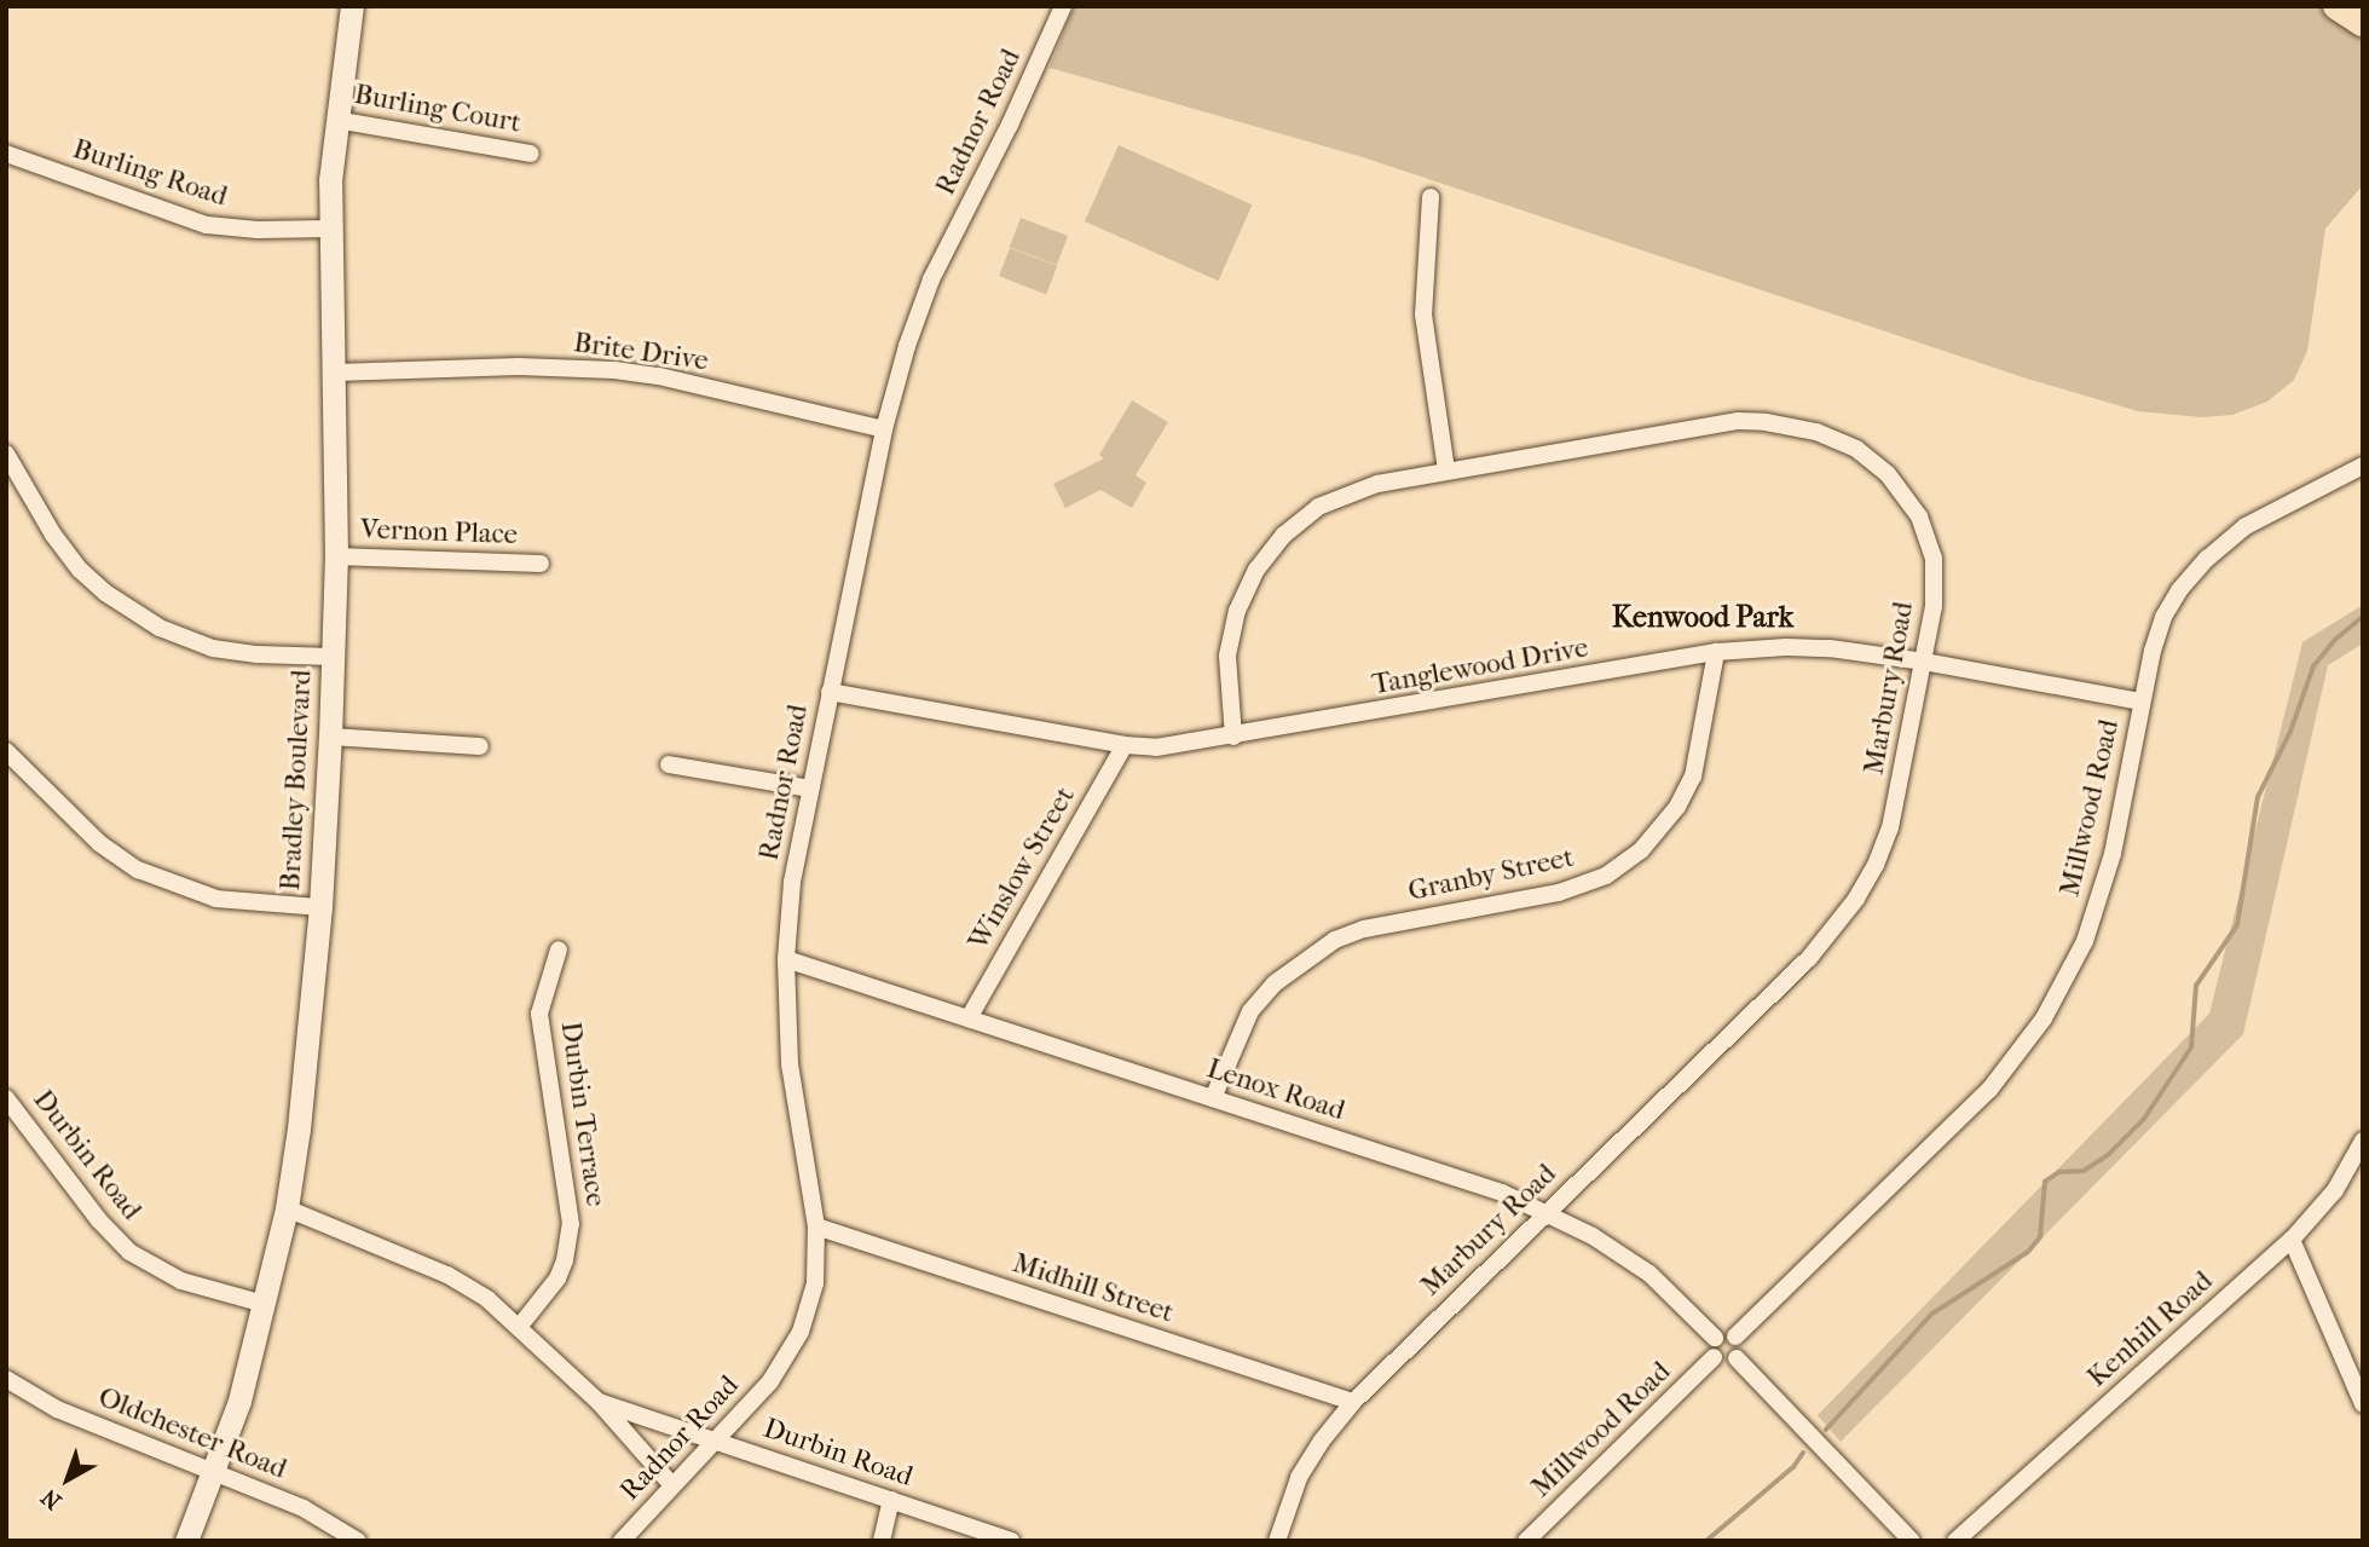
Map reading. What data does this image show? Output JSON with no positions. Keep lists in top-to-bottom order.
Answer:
{
  "streets": {
    "main road": ["Bradley Boulevard"],
    "street": [
      "Burling Court",
      "Radnor Road",
      "Burling Road",
      "Brite Drive",
      "Vernon Place",
      "Tanglewood Drive",
      "Marbury Road",
      "Millwood Road",
      "Winslow Street",
      "Granby Street",
      "Lenox Road",
      "Durbin Terrace",
      "Durbin Road",
      "Midhill Street",
      "Kenhill Road",
      "Oldchester Road"
    ]
  },
  "crossings": [
    ["Burling Court", "Bradley Boulevard"],
    ["Radnor Road", "Brite Drive"],
    ["Radnor Road", "Tanglewood Drive"],
    ["Radnor Road", "Lenox Road"],
    ["Radnor Road", "Durbin Road"],
    ["Radnor Road", "Midhill Street"],
    ["Burling Road", "Bradley Boulevard"],
    ["Brite Drive", "Bradley Boulevard"],
    ["Vernon Place", "Bradley Boulevard"],
    ["Tanglewood Drive", "Marbury Road"],
    ["Tanglewood Drive", "Millwood Road"],
    ["Tanglewood Drive", "Winslow Street"],
    ["Tanglewood Drive", "Granby Street"],
    ["Marbury Road", "Lenox Road"],
    ["Marbury Road", "Midhill Street"],
    ["Bradley Boulevard", "Durbin Road"],
    ["Bradley Boulevard", "Oldchester Road"],
    ["Millwood Road", "Lenox Road"],
    ["Winslow Street", "Lenox Road"],
    ["Granby Street", "Lenox Road"],
    ["Durbin Terrace", "Durbin Road"]
  ],
  "districts": ["Kenwood Park"],
  "north": "bottom left"
}
